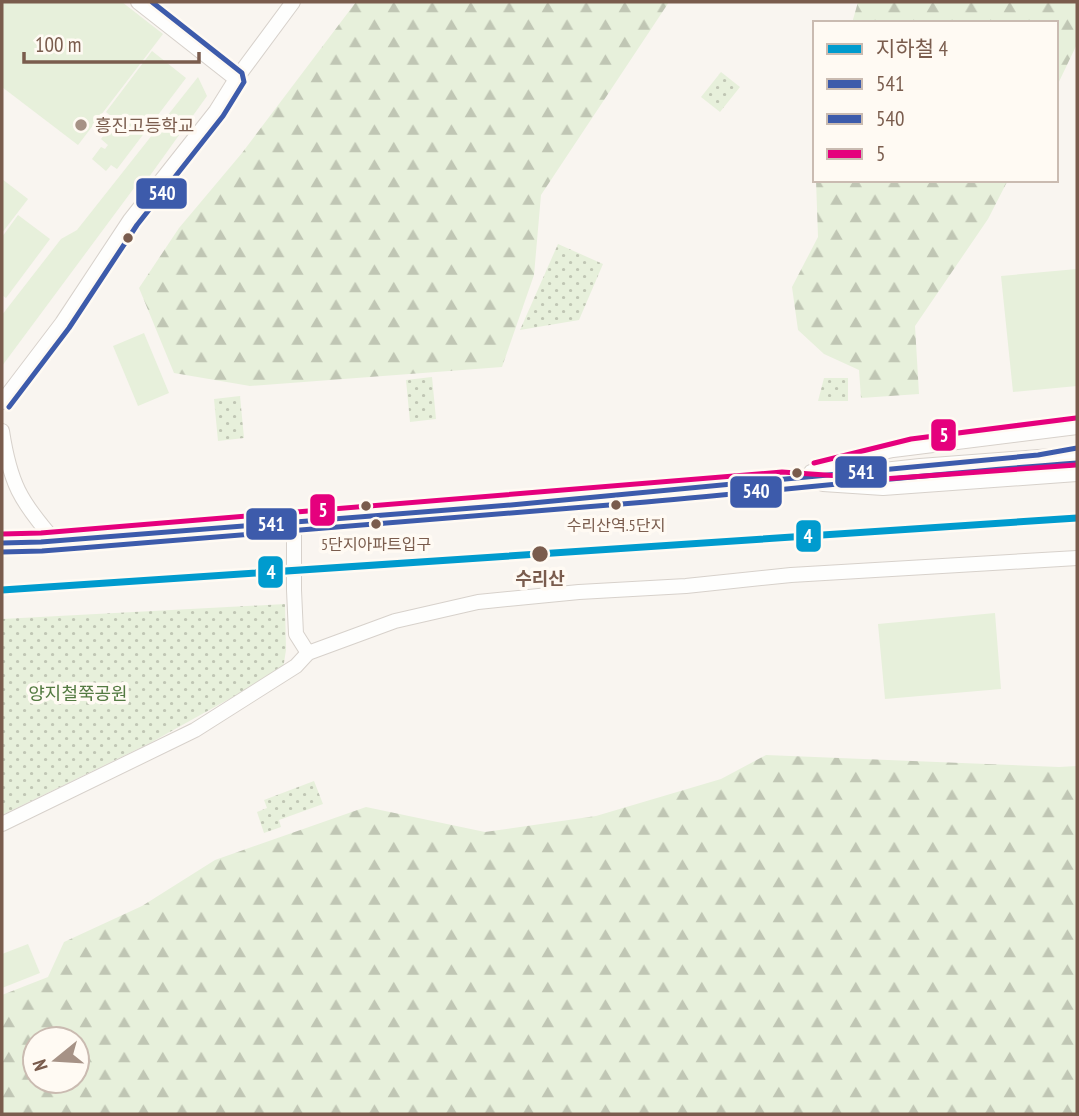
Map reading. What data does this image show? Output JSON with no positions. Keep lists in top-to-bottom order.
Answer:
{
  "parks": ["양지철쭉공원"],
  "places": [
    "흥진고등학교",
    "수리산역.5단지",
    "5단지아파트입구",
    "수리산"
  ],
  "lines": [
    "transit line 540",
    "transit line 5",
    "transit line 541",
    "metro line 4"
  ],
  "legend": [
    "지하철 4",
    "541",
    "540",
    "5"
  ],
  "scale_bar": "100 m",
  "north": "left"
}
